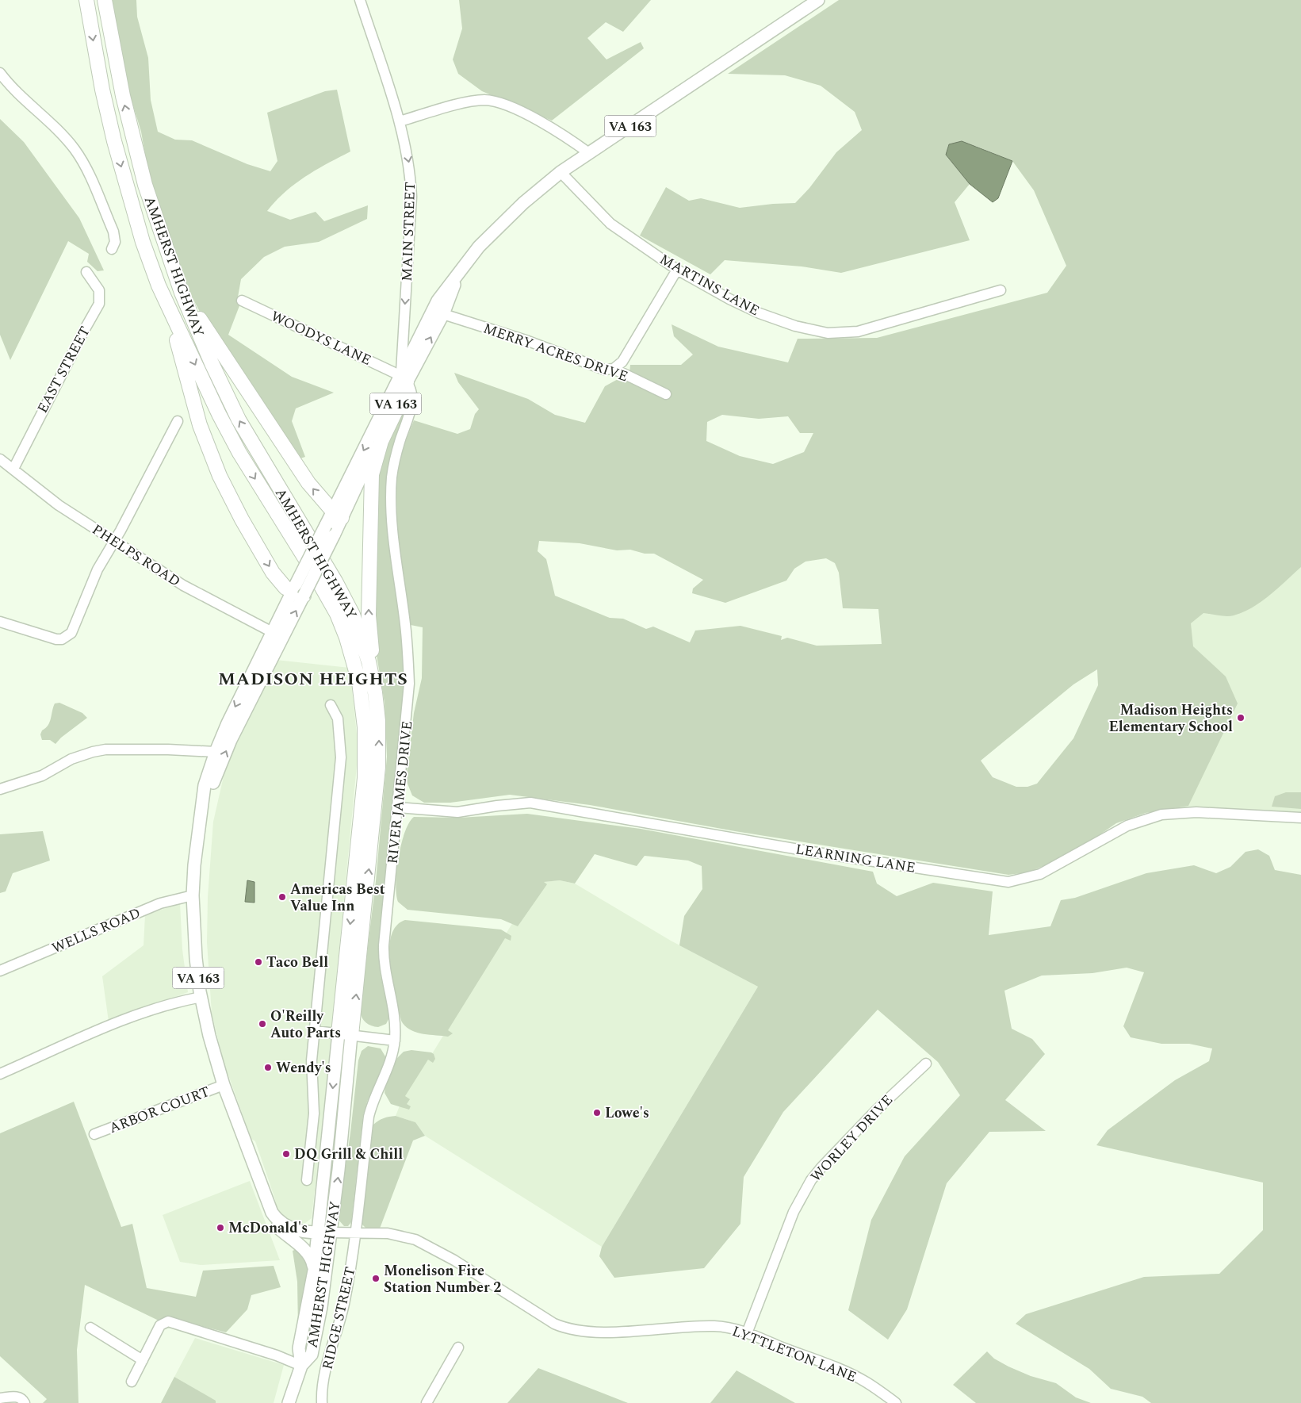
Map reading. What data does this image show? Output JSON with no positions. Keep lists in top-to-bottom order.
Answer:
{
  "streets": {
    "highway": ["AMHERST HIGHWAY"],
    "main road": ["VA 163"],
    "street": [
      "MAIN STREET",
      "MARTINS LANE",
      "WOODYS LANE",
      "MERRY ACRES DRIVE",
      "EAST STREET",
      "PHELPS ROAD",
      "RIVER JAMES DRIVE",
      "LEARNING LANE",
      "WELLS ROAD",
      "ARBOR COURT",
      "WORLEY DRIVE",
      "RIDGE STREET",
      "LYTTLETON LANE"
    ]
  },
  "crossings": [
    ["VA 163", "MAIN STREET"],
    ["VA 163", "MARTINS LANE"],
    ["VA 163", "WOODYS LANE"],
    ["VA 163", "MERRY ACRES DRIVE"],
    ["VA 163", "PHELPS ROAD"],
    ["VA 163", "RIVER JAMES DRIVE"],
    ["VA 163", "WELLS ROAD"],
    ["VA 163", "ARBOR COURT"],
    ["MAIN STREET", "WOODYS LANE"],
    ["MAIN STREET", "RIVER JAMES DRIVE"],
    ["AMHERST HIGHWAY", "LYTTLETON LANE"],
    ["WOODYS LANE", "RIVER JAMES DRIVE"],
    ["EAST STREET", "PHELPS ROAD"],
    ["RIVER JAMES DRIVE", "LEARNING LANE"],
    ["RIVER JAMES DRIVE", "RIDGE STREET"],
    ["RIVER JAMES DRIVE", "LYTTLETON LANE"],
    ["WORLEY DRIVE", "LYTTLETON LANE"],
    ["RIDGE STREET", "LYTTLETON LANE"]
  ],
  "one_way": ["MAIN STREET"],
  "districts": ["MADISON HEIGHTS"],
  "places": [
    "Madison Heights Elementary School",
    "Americas Best Value Inn",
    "Taco Bell",
    "O'Reilly Auto Parts",
    "Wendy's",
    "Lowe's",
    "DQ Grill & Chill",
    "McDonald's",
    "Monelison Fire Station Number 2"
  ]
}
